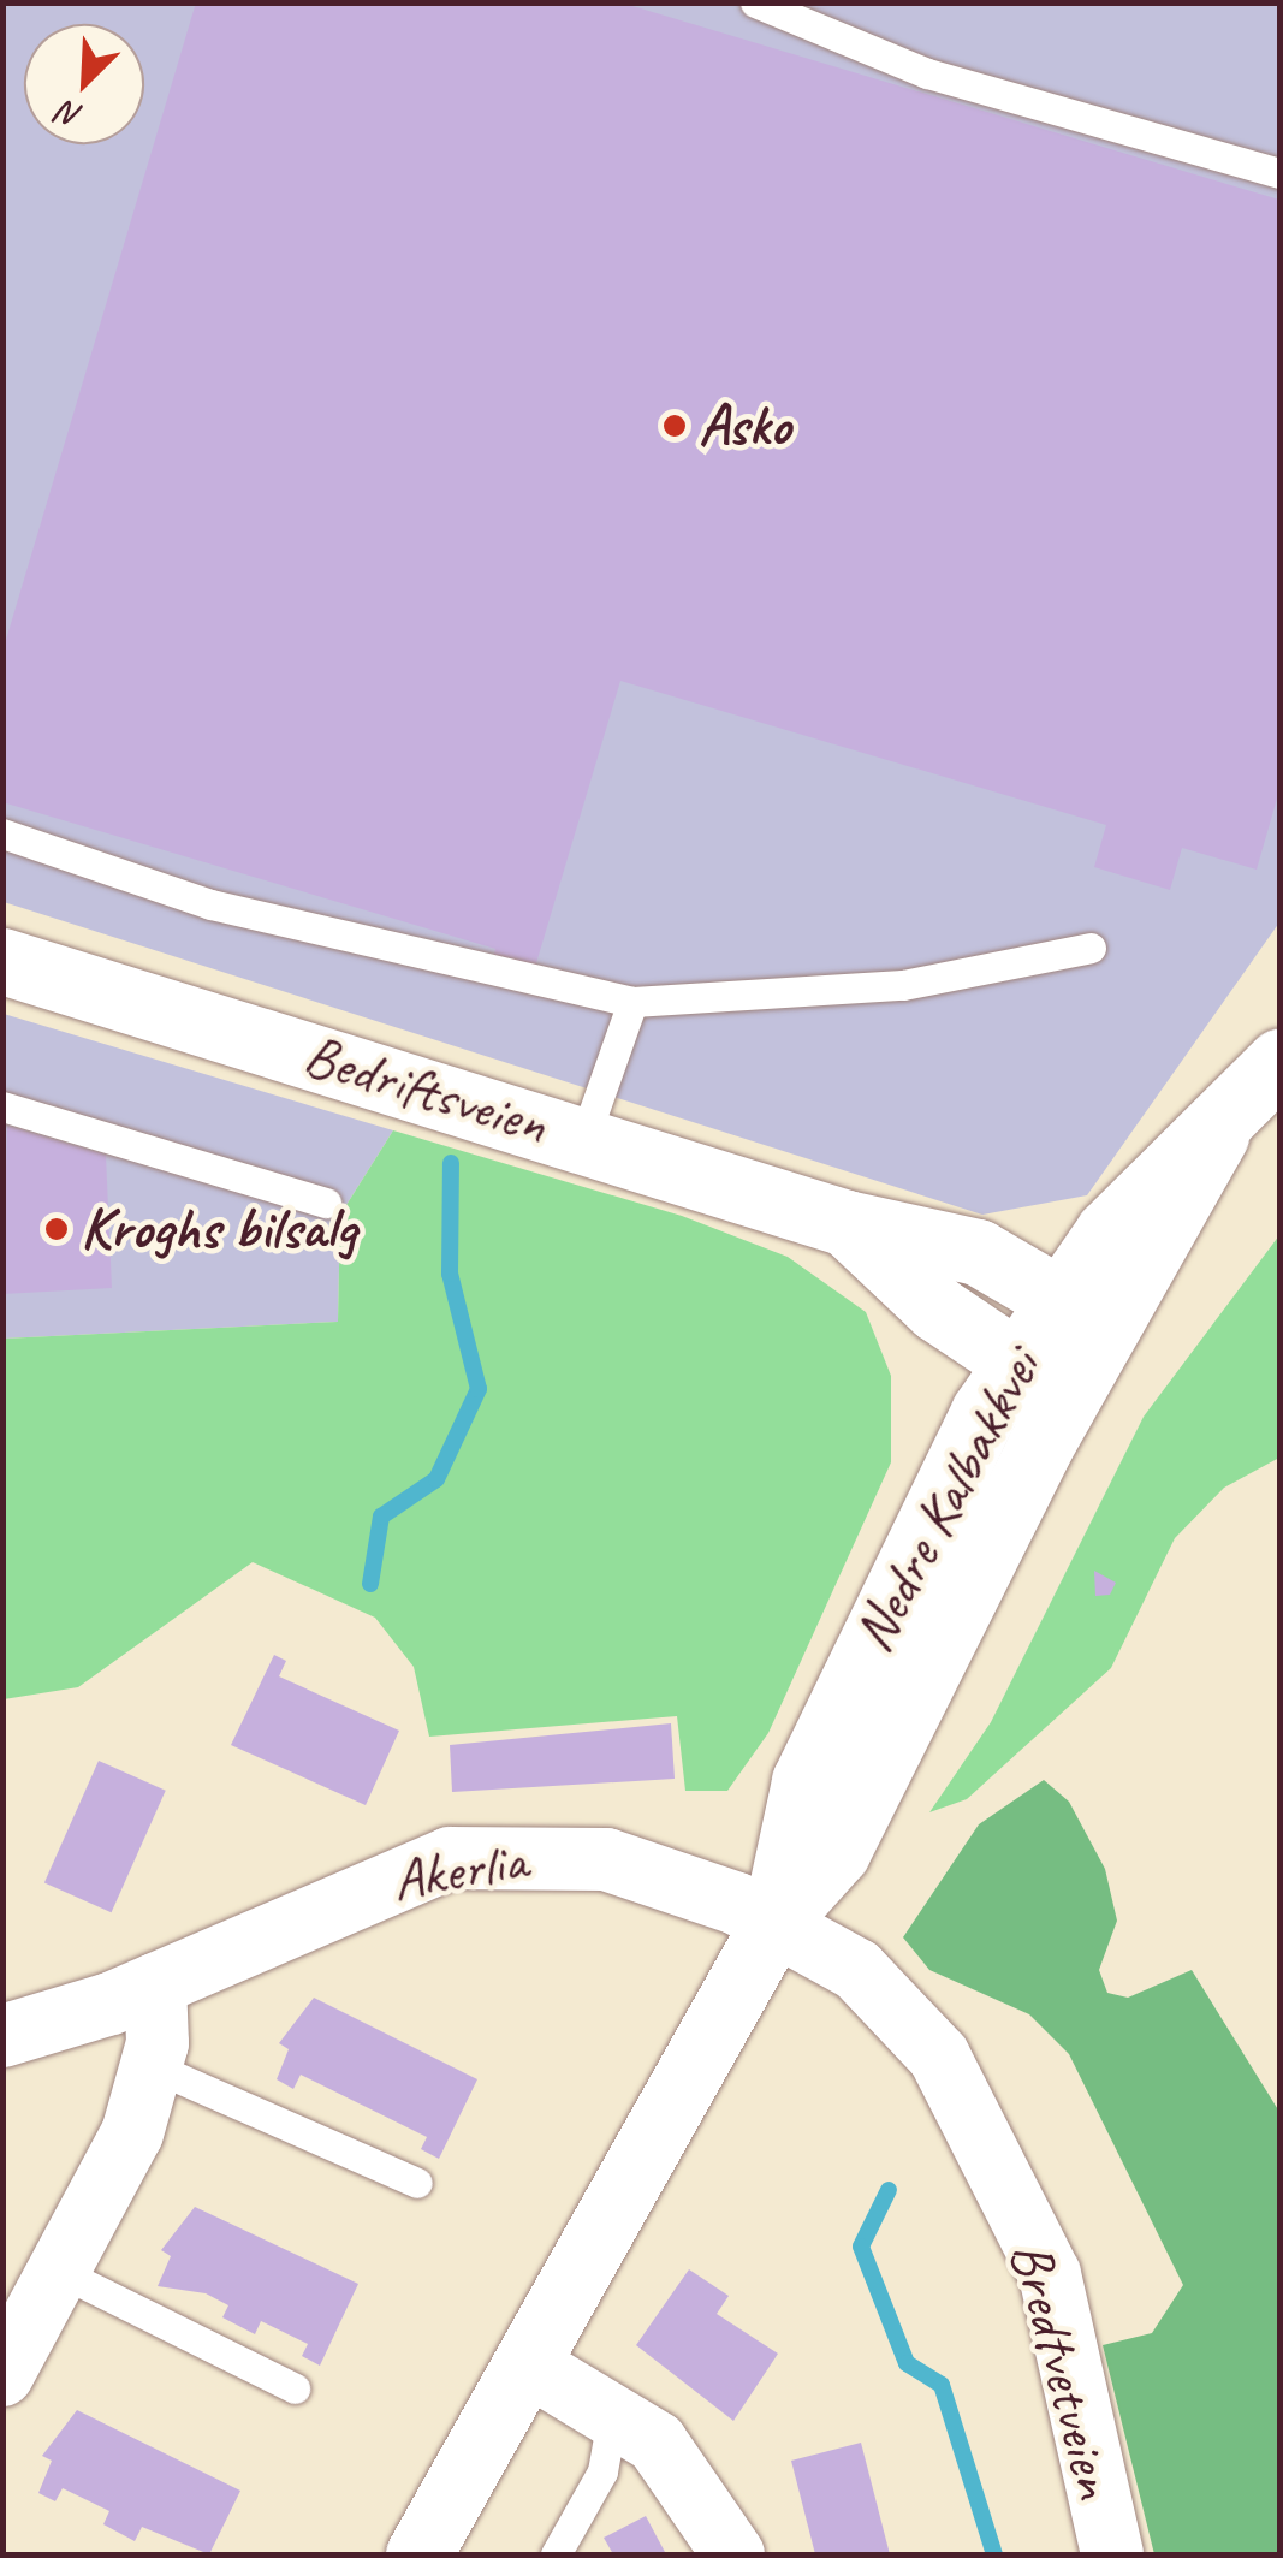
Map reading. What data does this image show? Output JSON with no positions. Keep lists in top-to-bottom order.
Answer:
{
  "streets": {
    "main road": ["Bedriftsveien", "Nedre Kalbakkvei"],
    "street": ["Akerlia", "Bredtvetveien"]
  },
  "crossings": [
    ["Bedriftsveien", "Nedre Kalbakkvei"],
    ["Nedre Kalbakkvei", "Akerlia"],
    ["Nedre Kalbakkvei", "Bredtvetveien"],
    ["Akerlia", "Bredtvetveien"]
  ],
  "places": ["Asko", "Kroghs bilsalg"],
  "north": "bottom left"
}
